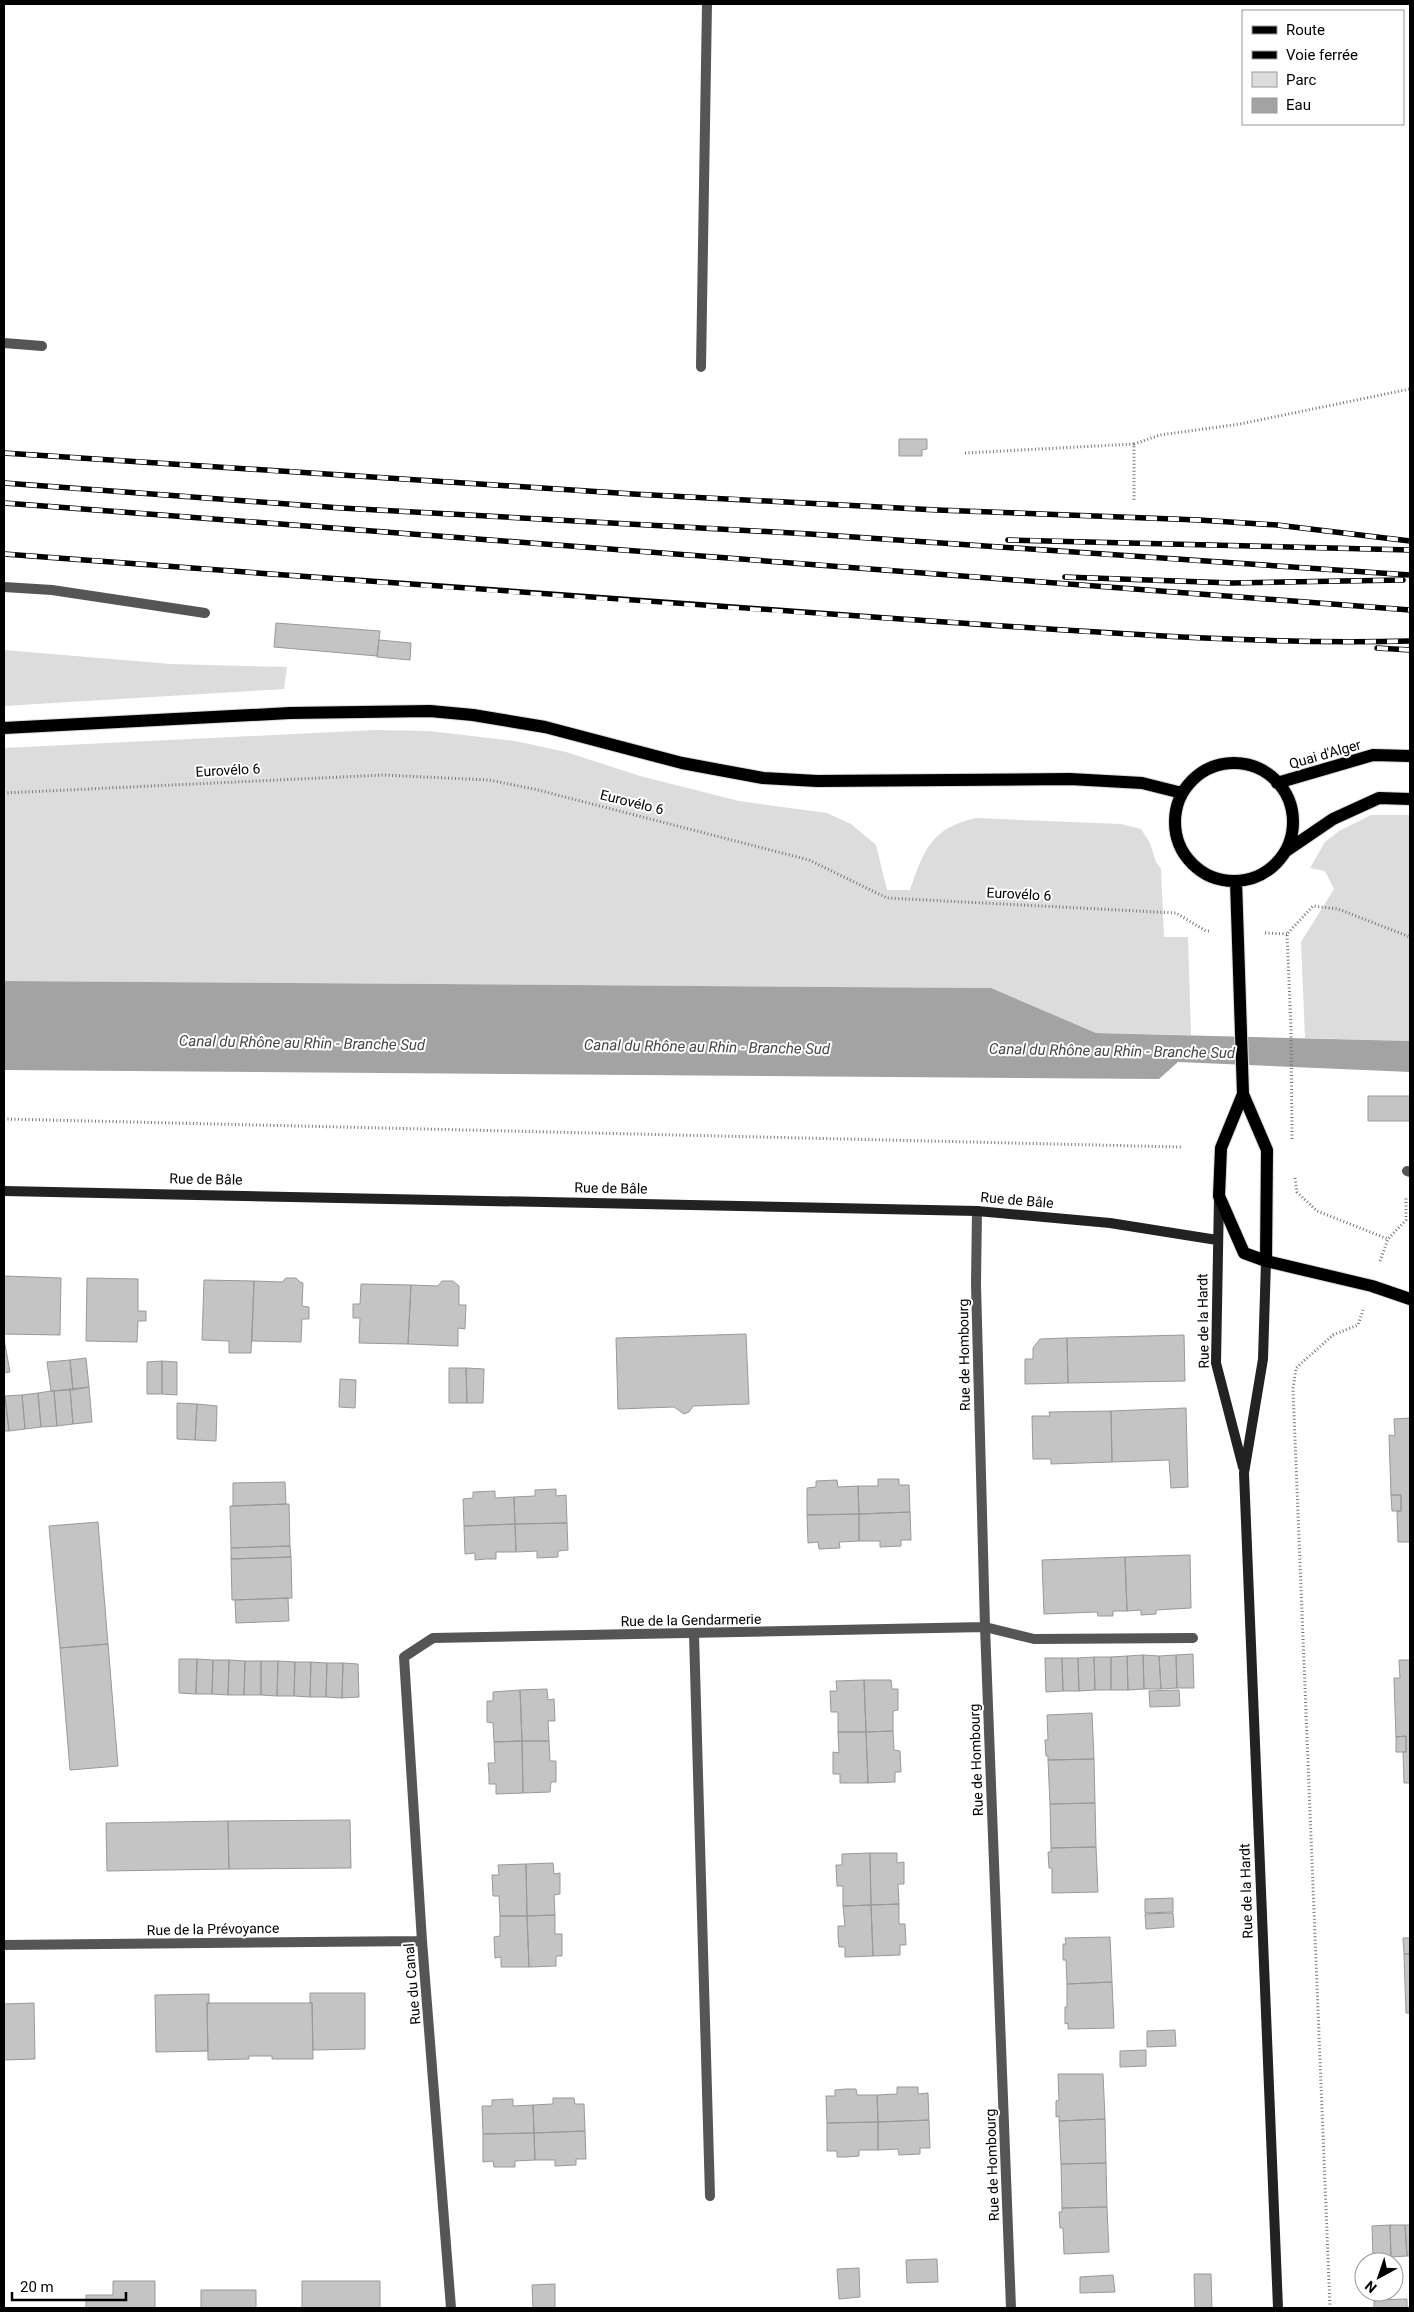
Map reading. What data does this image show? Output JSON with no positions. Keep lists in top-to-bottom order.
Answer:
{
  "streets": {
    "main road": ["Quai d'Alger", "Rue de Bâle", "Rue de la Hardt"],
    "street": [
      "Rue de Hombourg",
      "Rue de la Gendarmerie",
      "Rue de la Prévoyance",
      "Rue du Canal"
    ],
    "path": ["Eurovélo 6"]
  },
  "crossings": [
    ["Rue de Bâle", "Rue de la Hardt"],
    ["Rue de Bâle", "Rue de Hombourg"],
    ["Rue de Hombourg", "Rue de la Gendarmerie"],
    ["Rue de la Gendarmerie", "Rue du Canal"],
    ["Rue de la Prévoyance", "Rue du Canal"]
  ],
  "water": ["Canal du Rhône au Rhin - Branche Sud"],
  "legend": [
    "Route",
    "Voie ferrée",
    "Parc",
    "Eau"
  ],
  "scale_bar": "20 m",
  "north": "bottom left"
}
